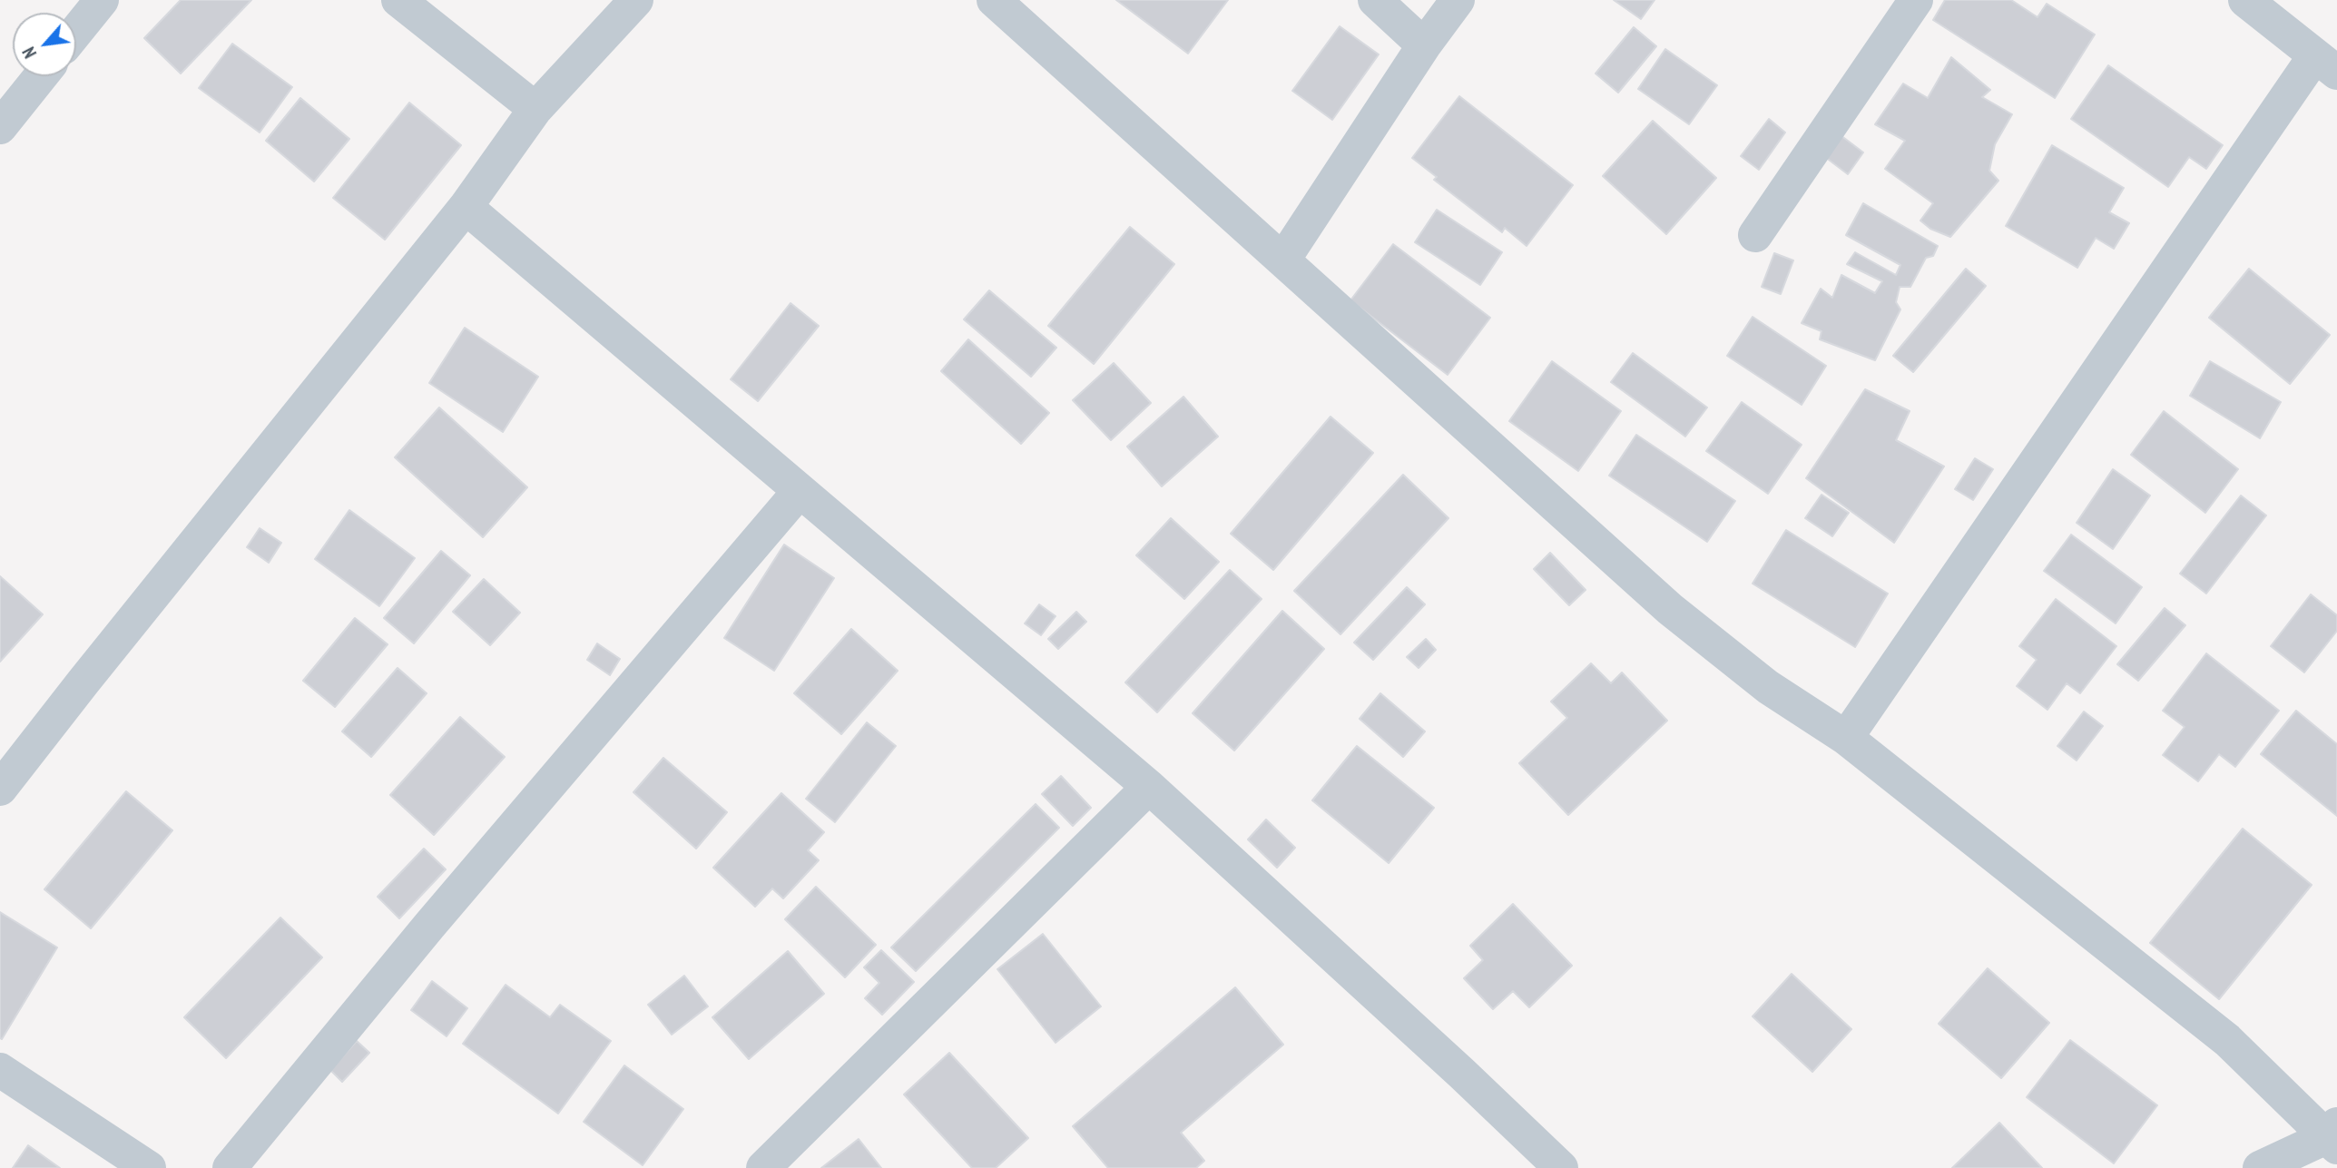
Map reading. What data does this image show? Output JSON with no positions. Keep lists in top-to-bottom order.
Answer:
{
  "north": "bottom left"
}
